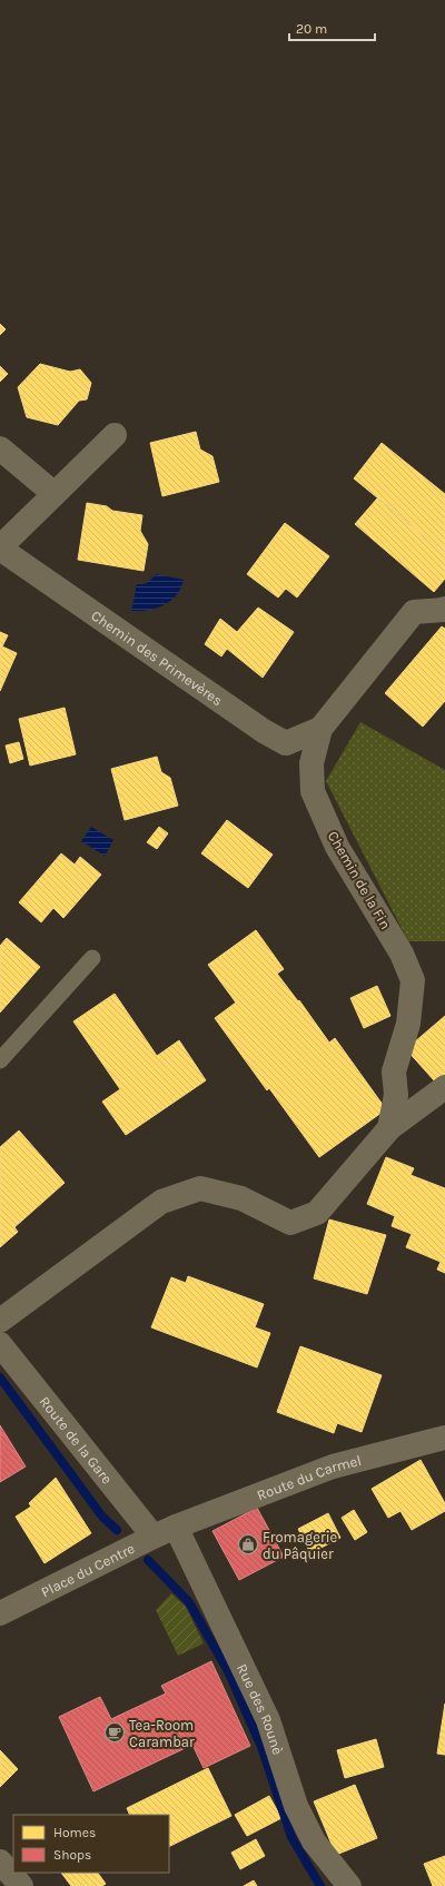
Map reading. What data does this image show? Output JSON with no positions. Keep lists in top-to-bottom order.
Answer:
{
  "streets": {
    "street": [
      "Chemin des Primevères",
      "Chemin de la Fin",
      "Route de la Gare",
      "Route du Carmel",
      "Place du Centre",
      "Rue des Rounè"
    ]
  },
  "crossings": [
    ["Chemin des Primevères", "Chemin de la Fin"],
    ["Route de la Gare", "Place du Centre"],
    ["Route du Carmel", "Place du Centre"],
    ["Route du Carmel", "Rue des Rounè"],
    ["Place du Centre", "Rue des Rounè"]
  ],
  "places": {
    "shop": ["Fromagerie du Pâquier"],
    "cafe": ["Tea-Room Carambar"]
  },
  "legend": ["Homes", "Shops"],
  "scale_bar": "20 m"
}
